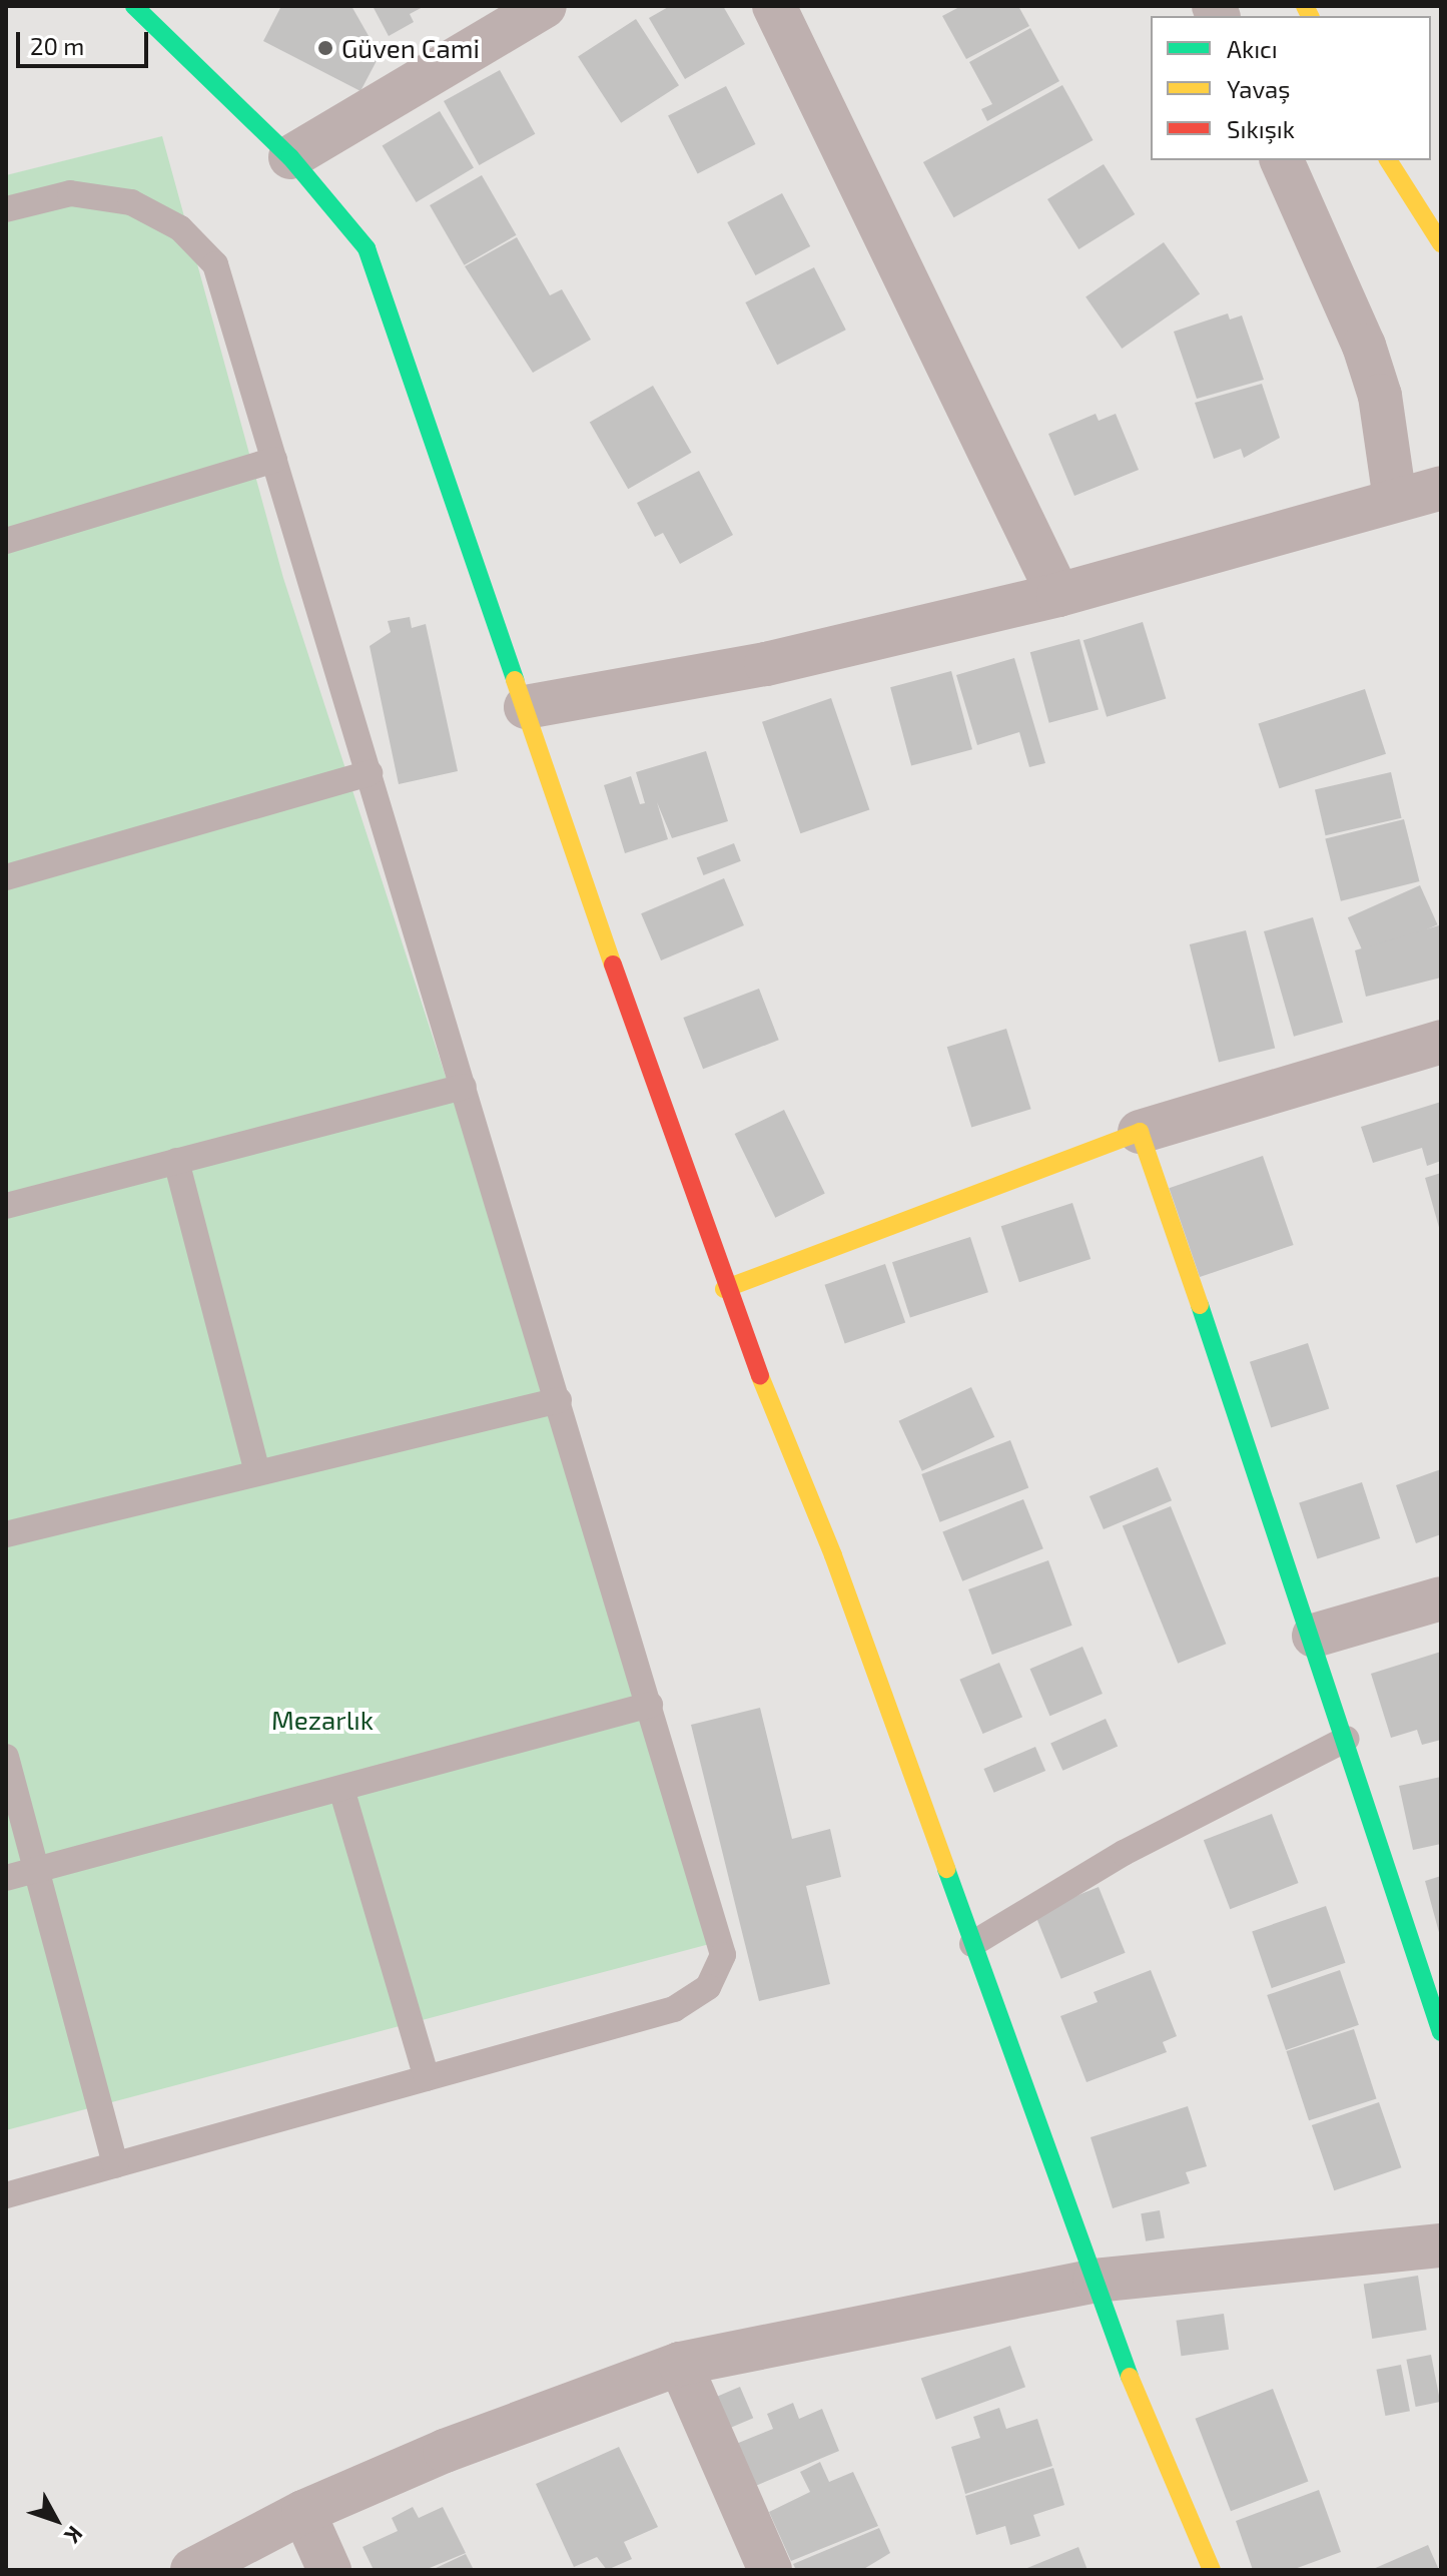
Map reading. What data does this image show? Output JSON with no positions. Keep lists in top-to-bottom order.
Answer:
{
  "parks": ["Mezarlık"],
  "places": ["Güven Cami"],
  "legend": ["Akıcı", "Yavaş", "Sıkışık"],
  "scale_bar": "20 m",
  "north": "bottom right"
}
